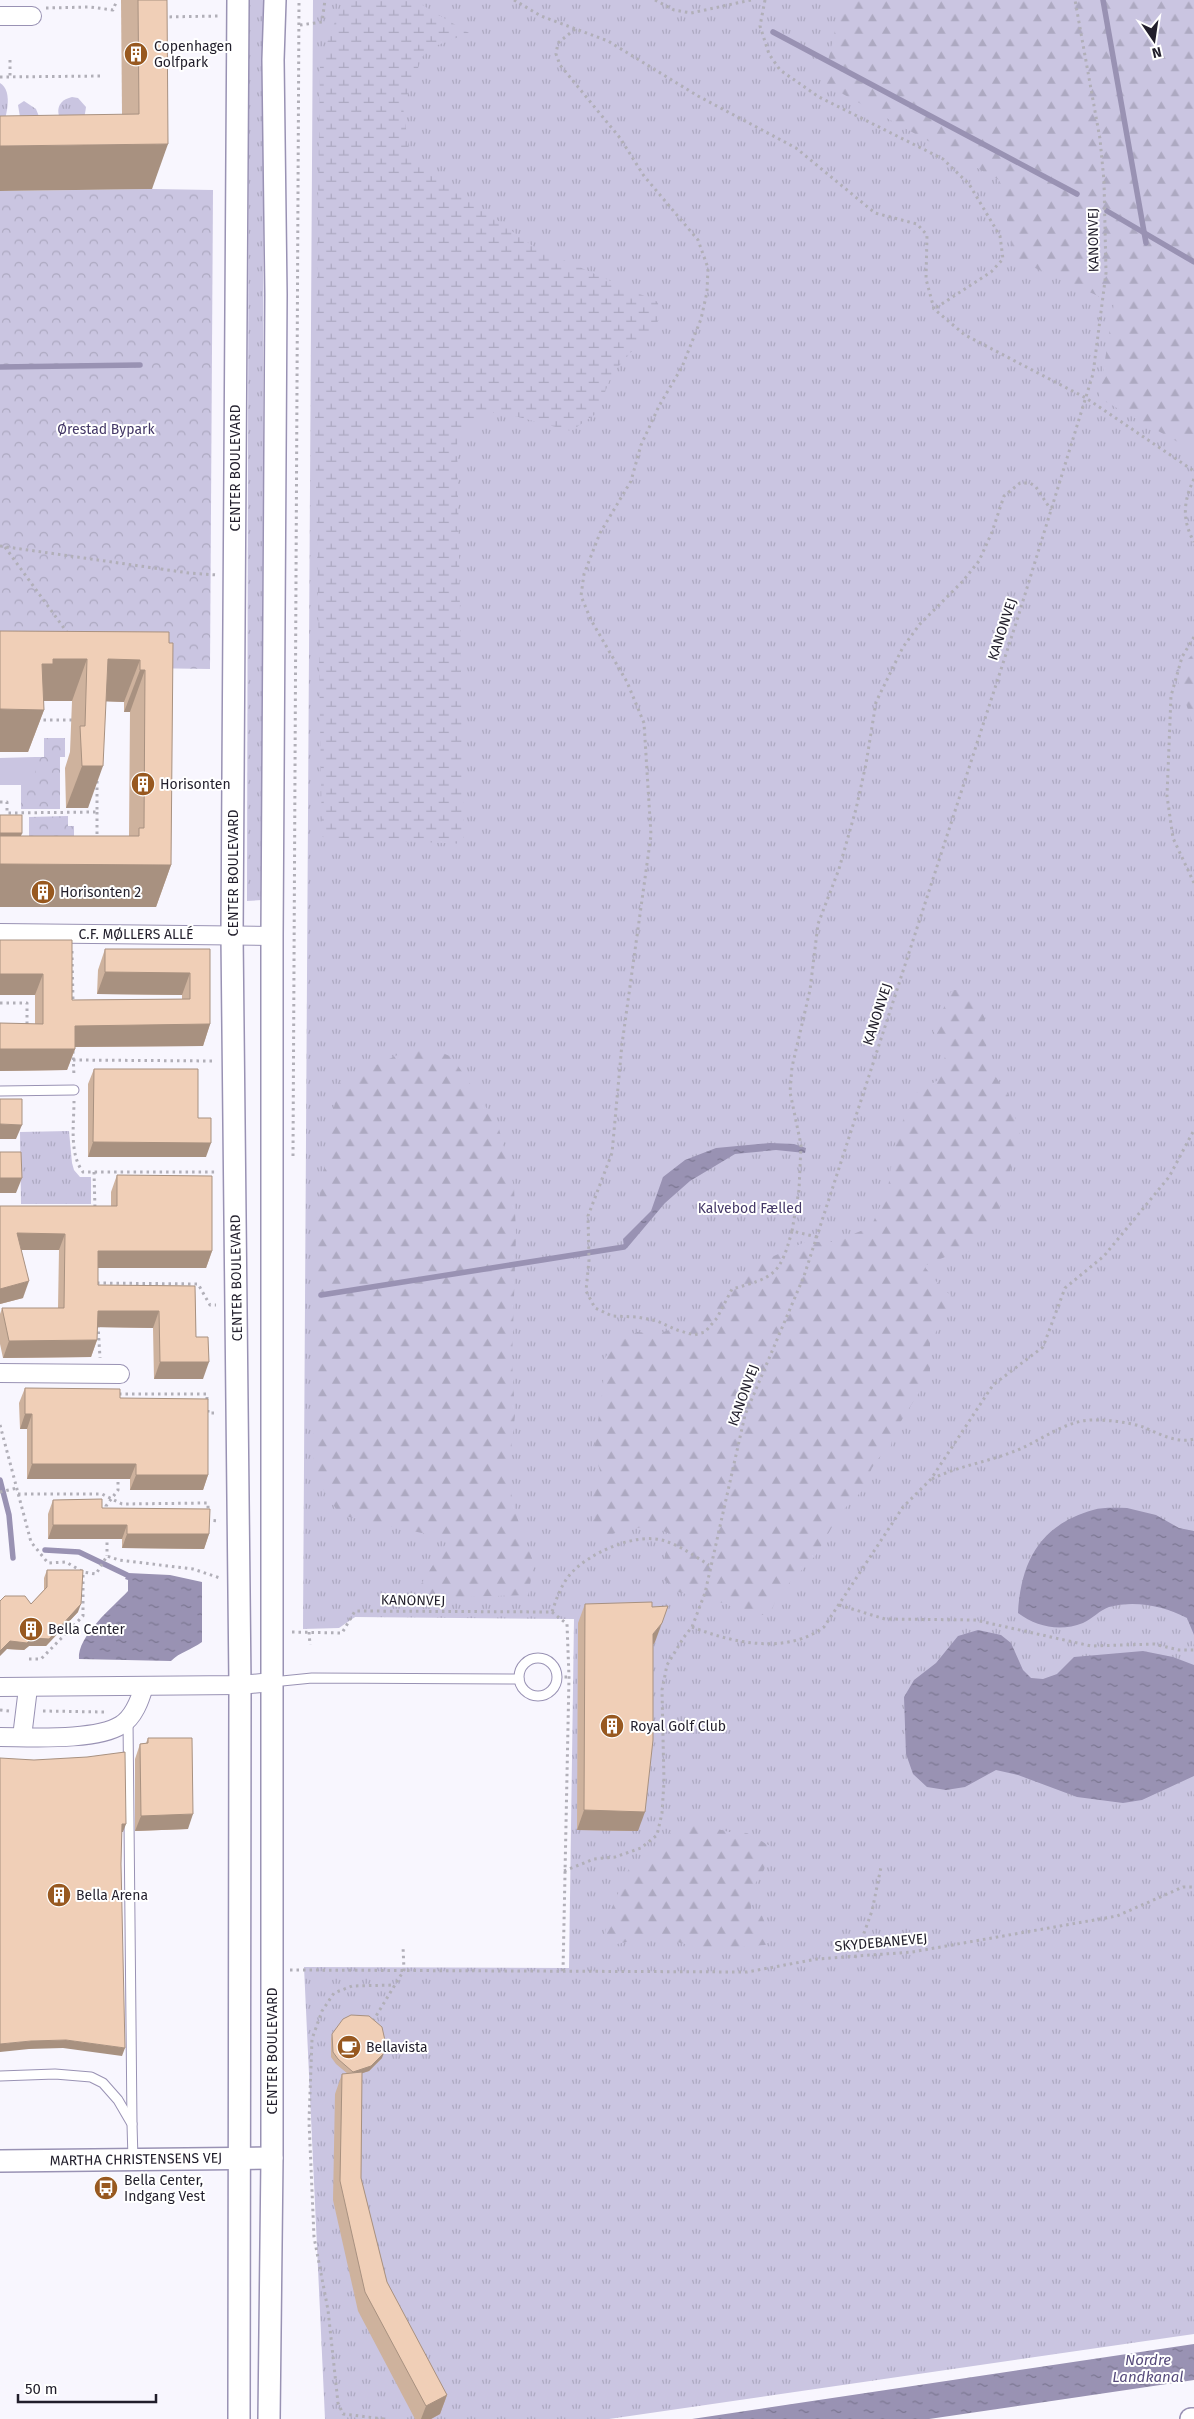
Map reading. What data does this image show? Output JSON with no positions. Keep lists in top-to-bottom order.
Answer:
{
  "streets": {
    "street": ["CENTER BOULEVARD", "C.F. MØLLERS ALLÉ", "MARTHA CHRISTENSENS VEJ"],
    "path": ["KANONVEJ", "SKYDEBANEVEJ"]
  },
  "crossings": [
    ["CENTER BOULEVARD", "C.F. MØLLERS ALLÉ"],
    ["CENTER BOULEVARD", "MARTHA CHRISTENSENS VEJ"]
  ],
  "water": ["Nordre Landkanal"],
  "parks": ["Ørestad Bypark", "Kalvebod Fælled"],
  "places": {
    "building": [
      "Copenhagen Golfpark",
      "Horisonten",
      "Horisonten 2",
      "Bella Center",
      "Royal Golf Club",
      "Bella Arena"
    ],
    "cafe": ["Bellavista"],
    "bus stop": ["Bella Center, Indgang Vest"]
  },
  "scale_bar": "50 m",
  "north": "bottom"
}
